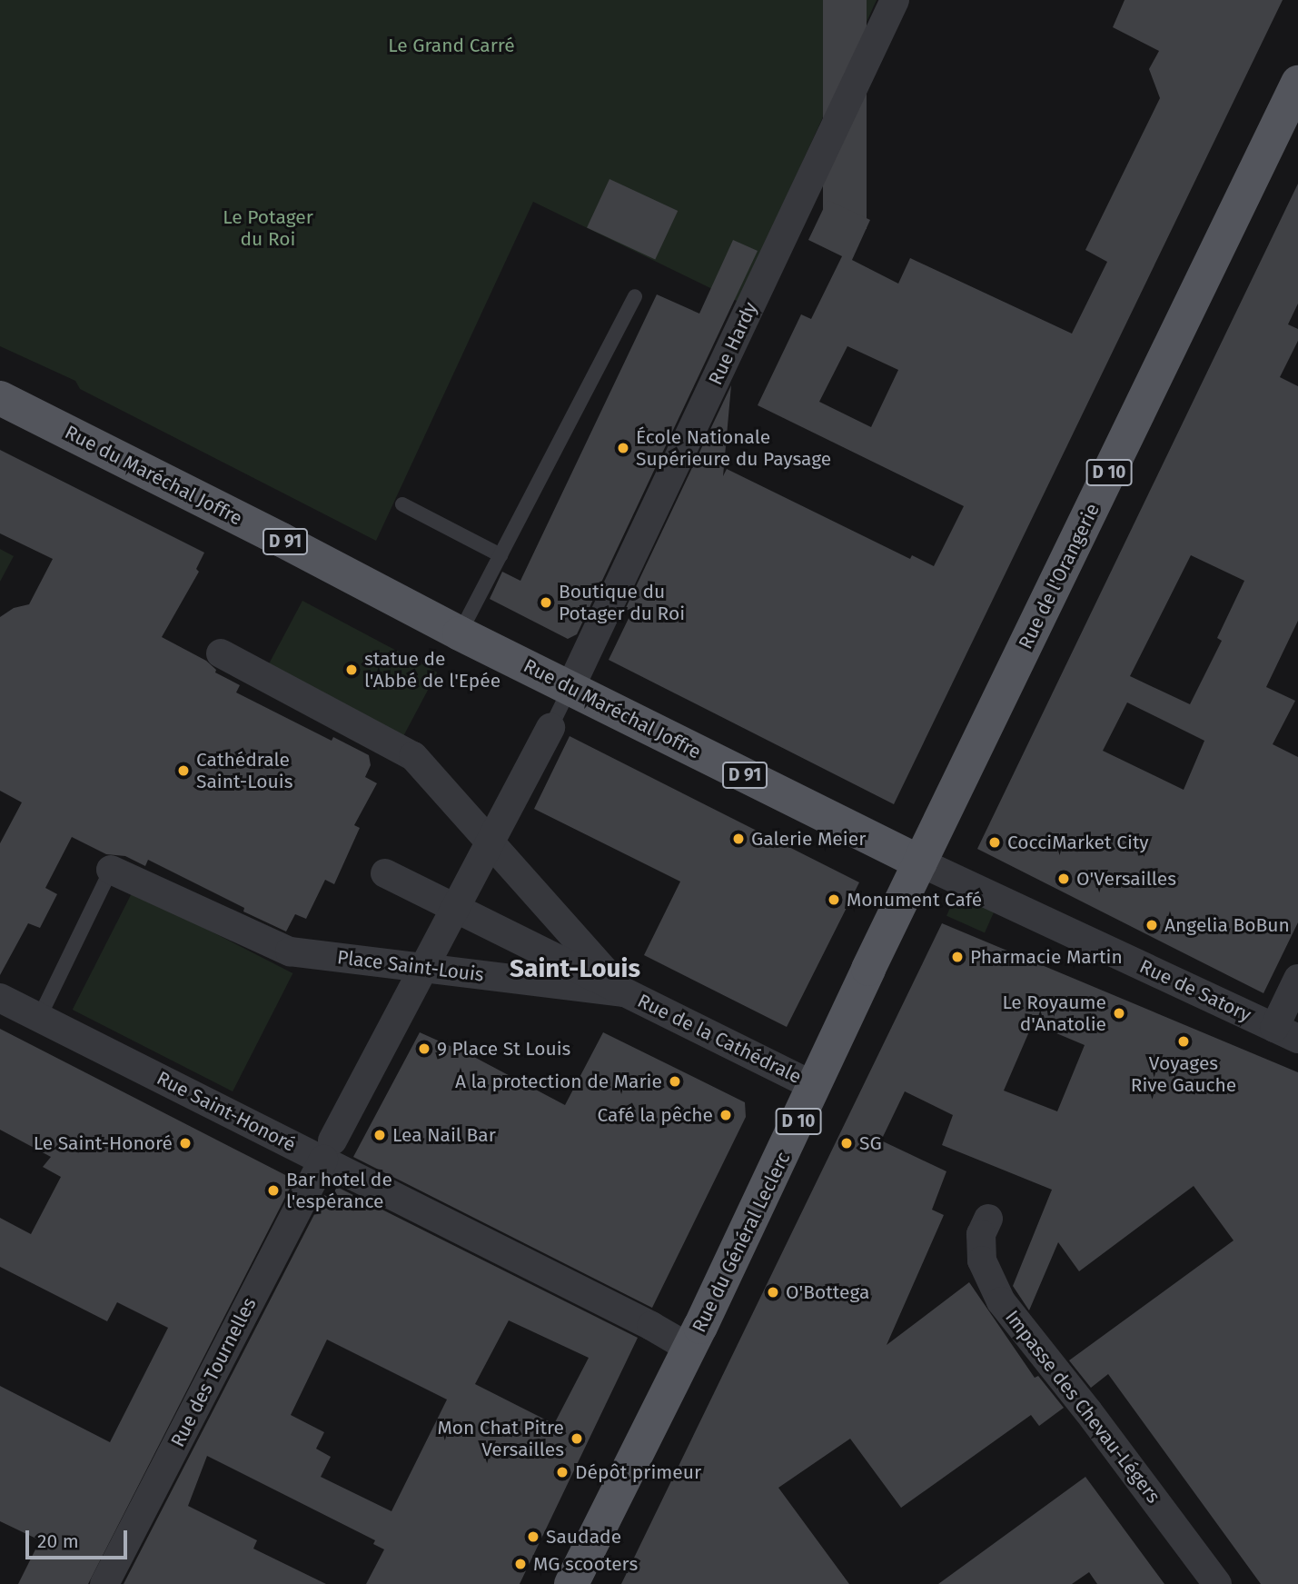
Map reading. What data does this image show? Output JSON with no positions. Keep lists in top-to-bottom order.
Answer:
{
  "streets": {
    "main road": [
      "D 10",
      "Rue du Maréchal Joffre",
      "D 91",
      "Rue de l'Orangerie",
      "Rue du Général Leclerc"
    ],
    "street": [
      "Rue Hardy",
      "Place Saint-Louis",
      "Rue de Satory",
      "Rue de la Cathédrale",
      "Rue Saint-Honoré",
      "Rue des Tournelles",
      "Impasse des Chevau-Légers"
    ]
  },
  "crossings": [
    ["Rue Hardy", "Rue du Maréchal Joffre"],
    ["Rue du Maréchal Joffre", "Rue de l'Orangerie"],
    ["Rue du Maréchal Joffre", "Rue de Satory"],
    ["Rue du Maréchal Joffre", "Rue du Général Leclerc"],
    ["Rue de l'Orangerie", "Rue de Satory"],
    ["Rue de l'Orangerie", "Rue du Général Leclerc"],
    ["Place Saint-Louis", "Rue de la Cathédrale"],
    ["Place Saint-Louis", "Rue Saint-Honoré"],
    ["Place Saint-Louis", "Rue des Tournelles"],
    ["Rue de Satory", "Rue du Général Leclerc"],
    ["Rue de la Cathédrale", "Rue du Général Leclerc"],
    ["Rue de la Cathédrale", "Rue des Tournelles"],
    ["Rue Saint-Honoré", "Rue du Général Leclerc"],
    ["Rue Saint-Honoré", "Rue des Tournelles"]
  ],
  "districts": ["Saint-Louis"],
  "parks": ["Le Grand Carré", "Le Potager du Roi"],
  "places": [
    "École Nationale Supérieure du Paysage",
    "Boutique du Potager du Roi",
    "statue de l'Abbé de l'Epée",
    "Cathédrale Saint-Louis",
    "Galerie Meier",
    "CocciMarket City",
    "O'Versailles",
    "Monument Café",
    "Angelia BoBun",
    "Pharmacie Martin",
    "Le Royaume d'Anatolie",
    "Voyages Rive Gauche",
    "9 Place St Louis",
    "A la protection de Marie",
    "Café la pêche",
    "Lea Nail Bar",
    "Le Saint-Honoré",
    "SG",
    "Bar hotel de l'espérance",
    "O'Bottega",
    "Mon Chat Pitre Versailles",
    "Dépôt primeur",
    "Saudade",
    "MG scooters"
  ],
  "scale_bar": "20 m"
}
